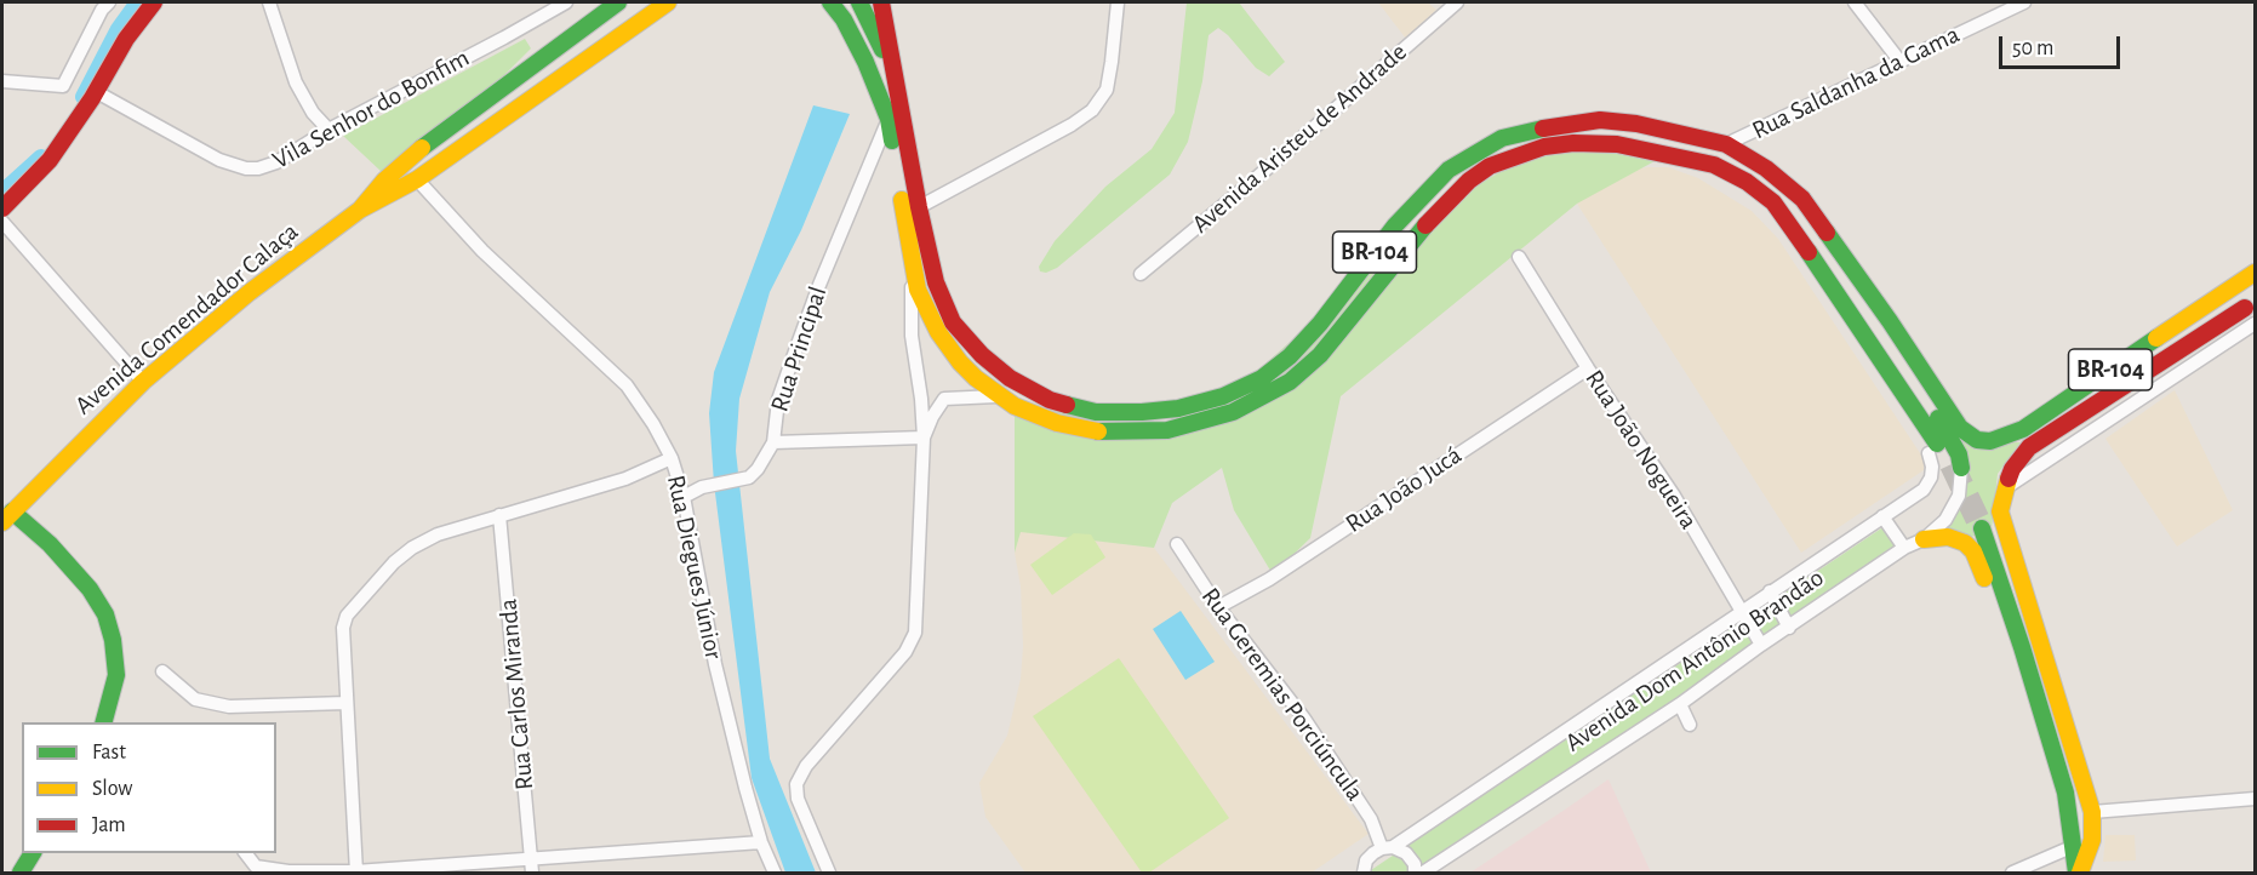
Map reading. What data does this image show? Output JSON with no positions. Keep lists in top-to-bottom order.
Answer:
{
  "streets": {
    "main road": ["BR-104", "Avenida Comendador Calaça"],
    "street": [
      "Rua Saldanha da Gama",
      "Vila Senhor do Bonfim",
      "Avenida Aristeu de Andrade",
      "Rua Principal",
      "Rua João Nogueira",
      "Rua João Jucá",
      "Rua Diegues Júnior",
      "Avenida Dom Antônio Brandão",
      "Rua Carlos Miranda",
      "Rua Geremias Porciúncula"
    ]
  },
  "crossings": [
    ["Rua Saldanha da Gama", "BR-104"],
    ["BR-104", "Rua Principal"],
    ["BR-104", "Avenida Dom Antônio Brandão"],
    ["Rua João Nogueira", "Rua João Jucá"],
    ["Rua João Nogueira", "Avenida Dom Antônio Brandão"],
    ["Rua João Jucá", "Rua Geremias Porciúncula"],
    ["Avenida Dom Antônio Brandão", "Rua Geremias Porciúncula"]
  ],
  "legend": ["Fast", "Slow", "Jam"],
  "scale_bar": "50 m"
}
